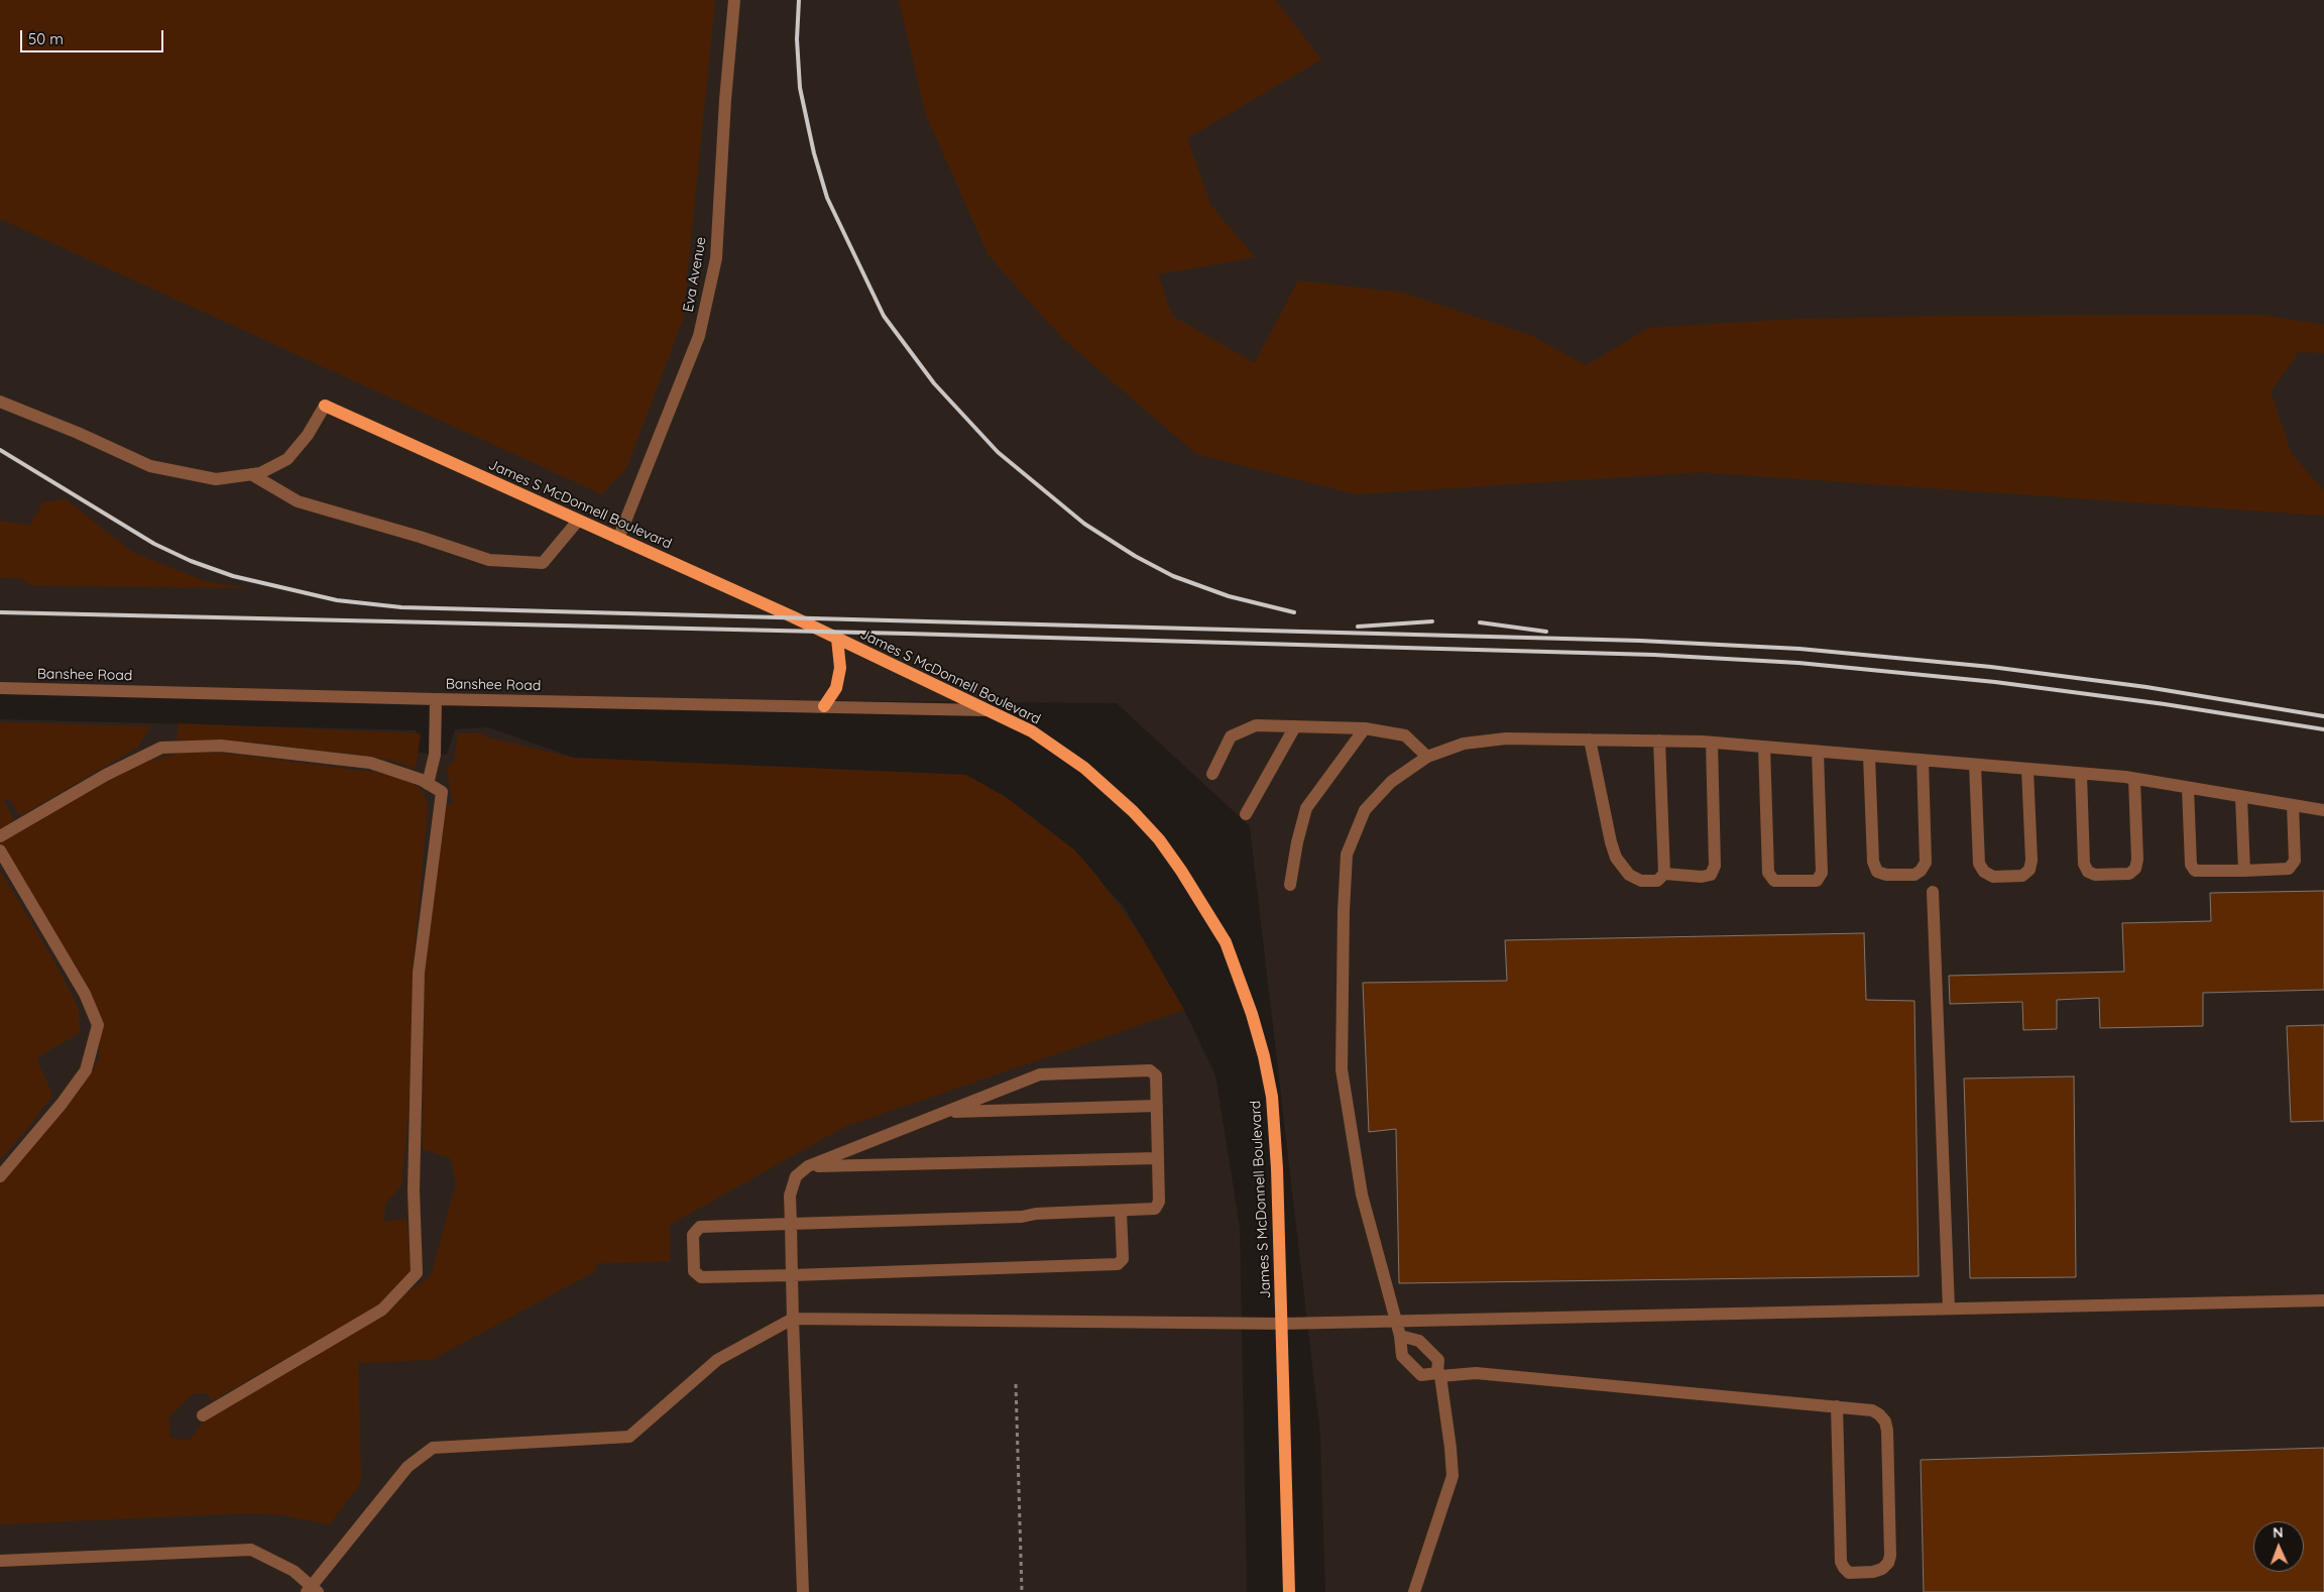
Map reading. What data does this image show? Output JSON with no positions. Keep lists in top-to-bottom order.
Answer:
{
  "streets": {
    "main road": ["James S McDonnell Boulevard"],
    "street": ["Eva Avenue", "Banshee Road"]
  },
  "crossings": [
    ["Eva Avenue", "James S McDonnell Boulevard"],
    ["James S McDonnell Boulevard", "Banshee Road"]
  ],
  "scale_bar": "50 m",
  "north": "top"
}
